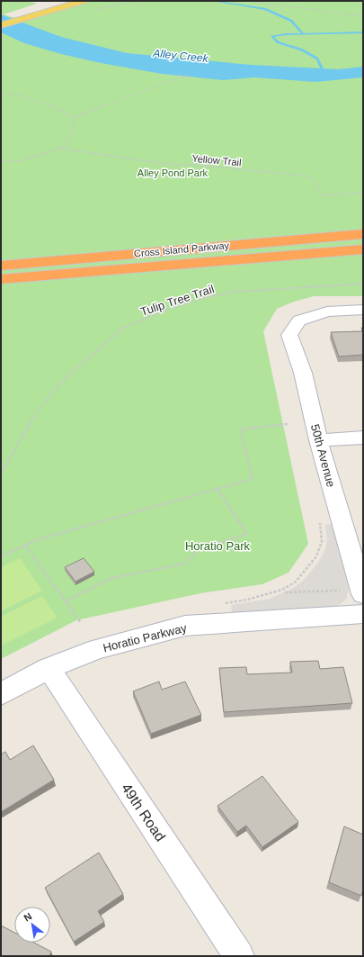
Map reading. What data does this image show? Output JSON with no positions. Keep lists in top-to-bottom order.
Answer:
{
  "streets": {
    "highway": ["Cross Island Parkway"],
    "street": ["50th Avenue", "Horatio Parkway", "49th Road"],
    "path": ["Yellow Trail", "Tulip Tree Trail"]
  },
  "crossings": [
    ["Horatio Parkway", "49th Road"]
  ],
  "water": ["Alley Creek"],
  "parks": ["Alley Pond Park", "Horatio Park"],
  "north": "top left"
}
